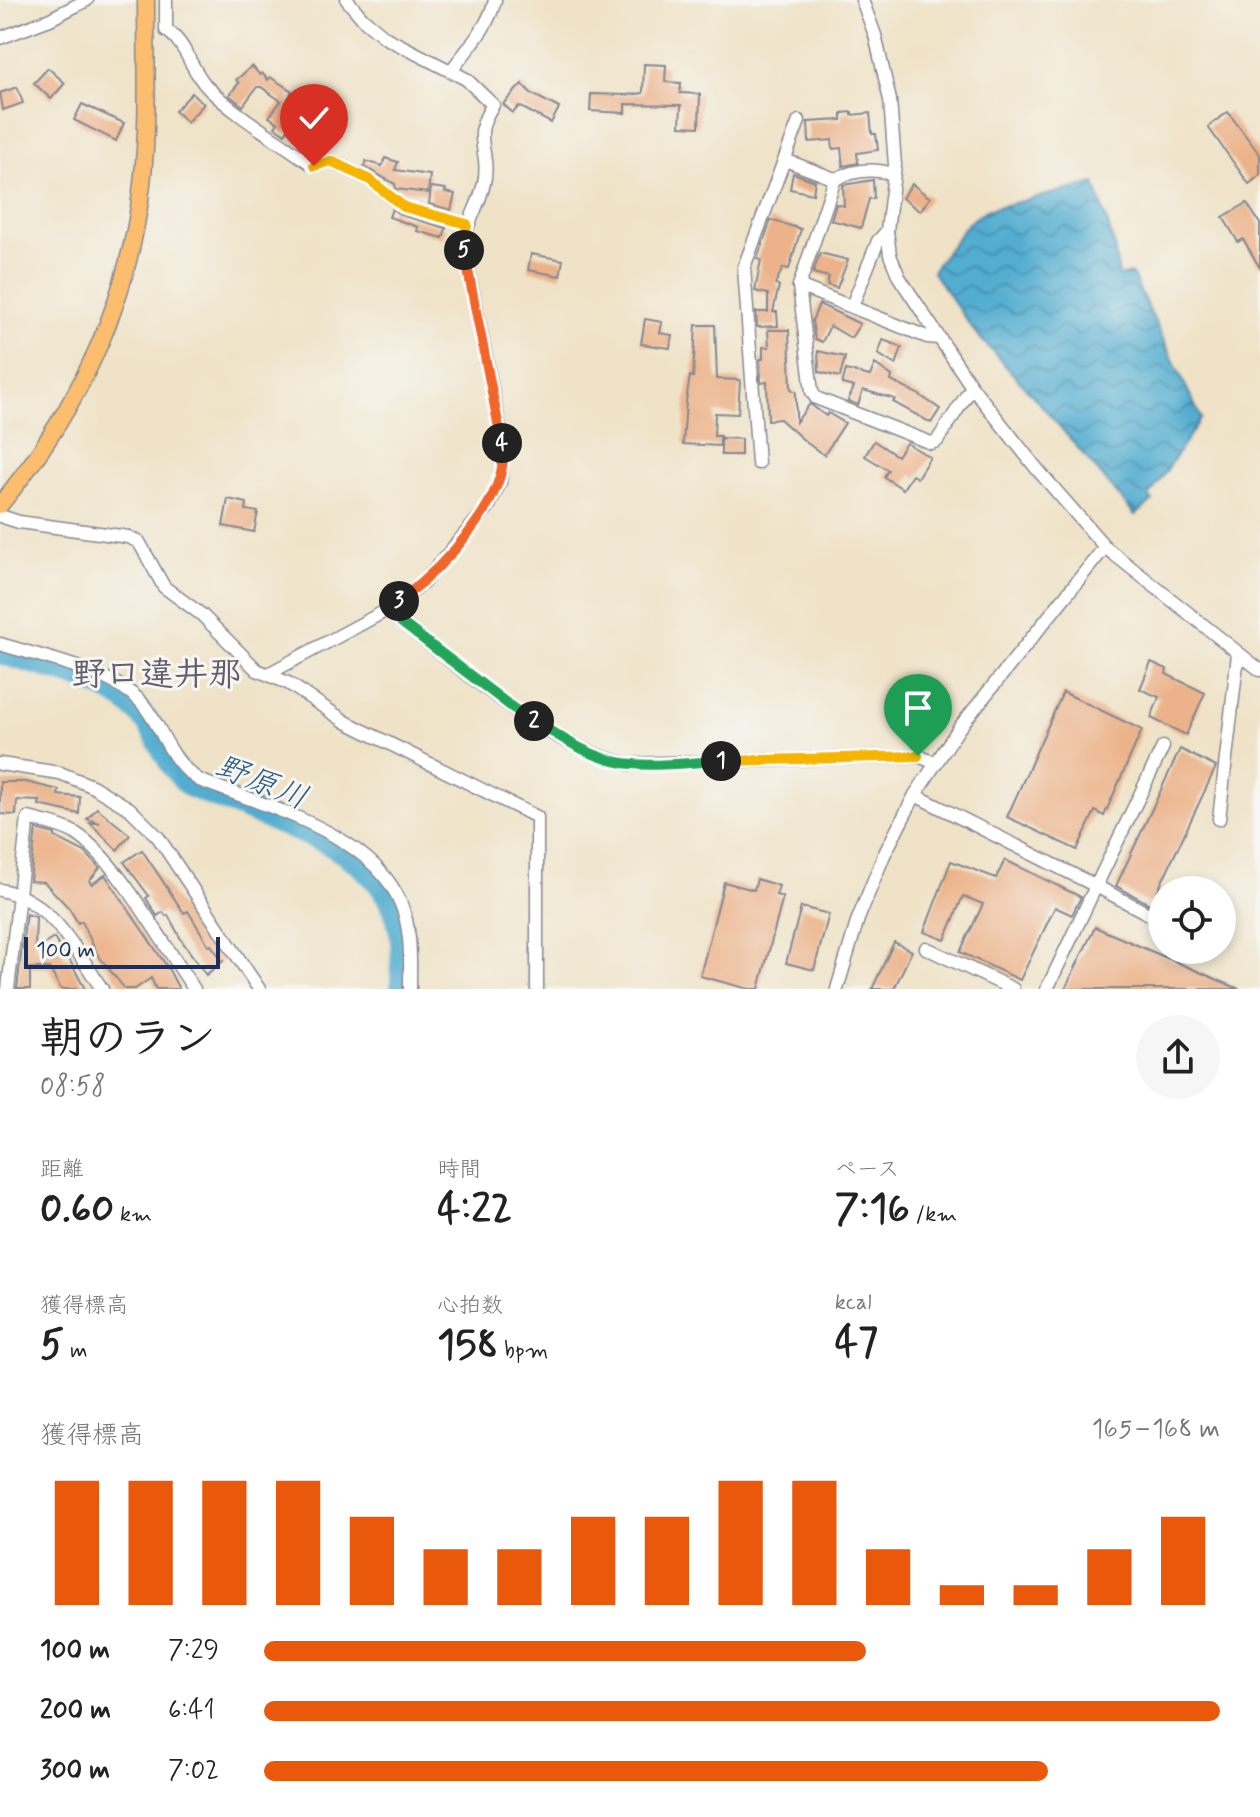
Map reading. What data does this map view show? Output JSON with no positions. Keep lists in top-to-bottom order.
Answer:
{
  "districts": ["野口違井那"],
  "water": ["野原川"],
  "scale_bar": "100 m",
  "page": {
    "pins": [
      "5",
      "4",
      "3",
      "2",
      "1"
    ],
    "scale": "100 m",
    "heading": ["朝のラン", "08:58"],
    "stats": [
      ["距離", "0.60 km"],
      ["時間", "4:22"],
      ["ペース", "7:16 /km"],
      ["獲得標高", "5 m"],
      ["心拍数", "158 bpm"],
      ["kcal", "47"]
    ],
    "chart": ["獲得標高", "165–168 m"],
    "list": [
      {
        "name": "100 m",
        "note": "7:29"
      },
      {
        "name": "200 m",
        "note": "6:41"
      },
      {
        "name": "300 m",
        "note": "7:02"
      }
    ]
  }
}
